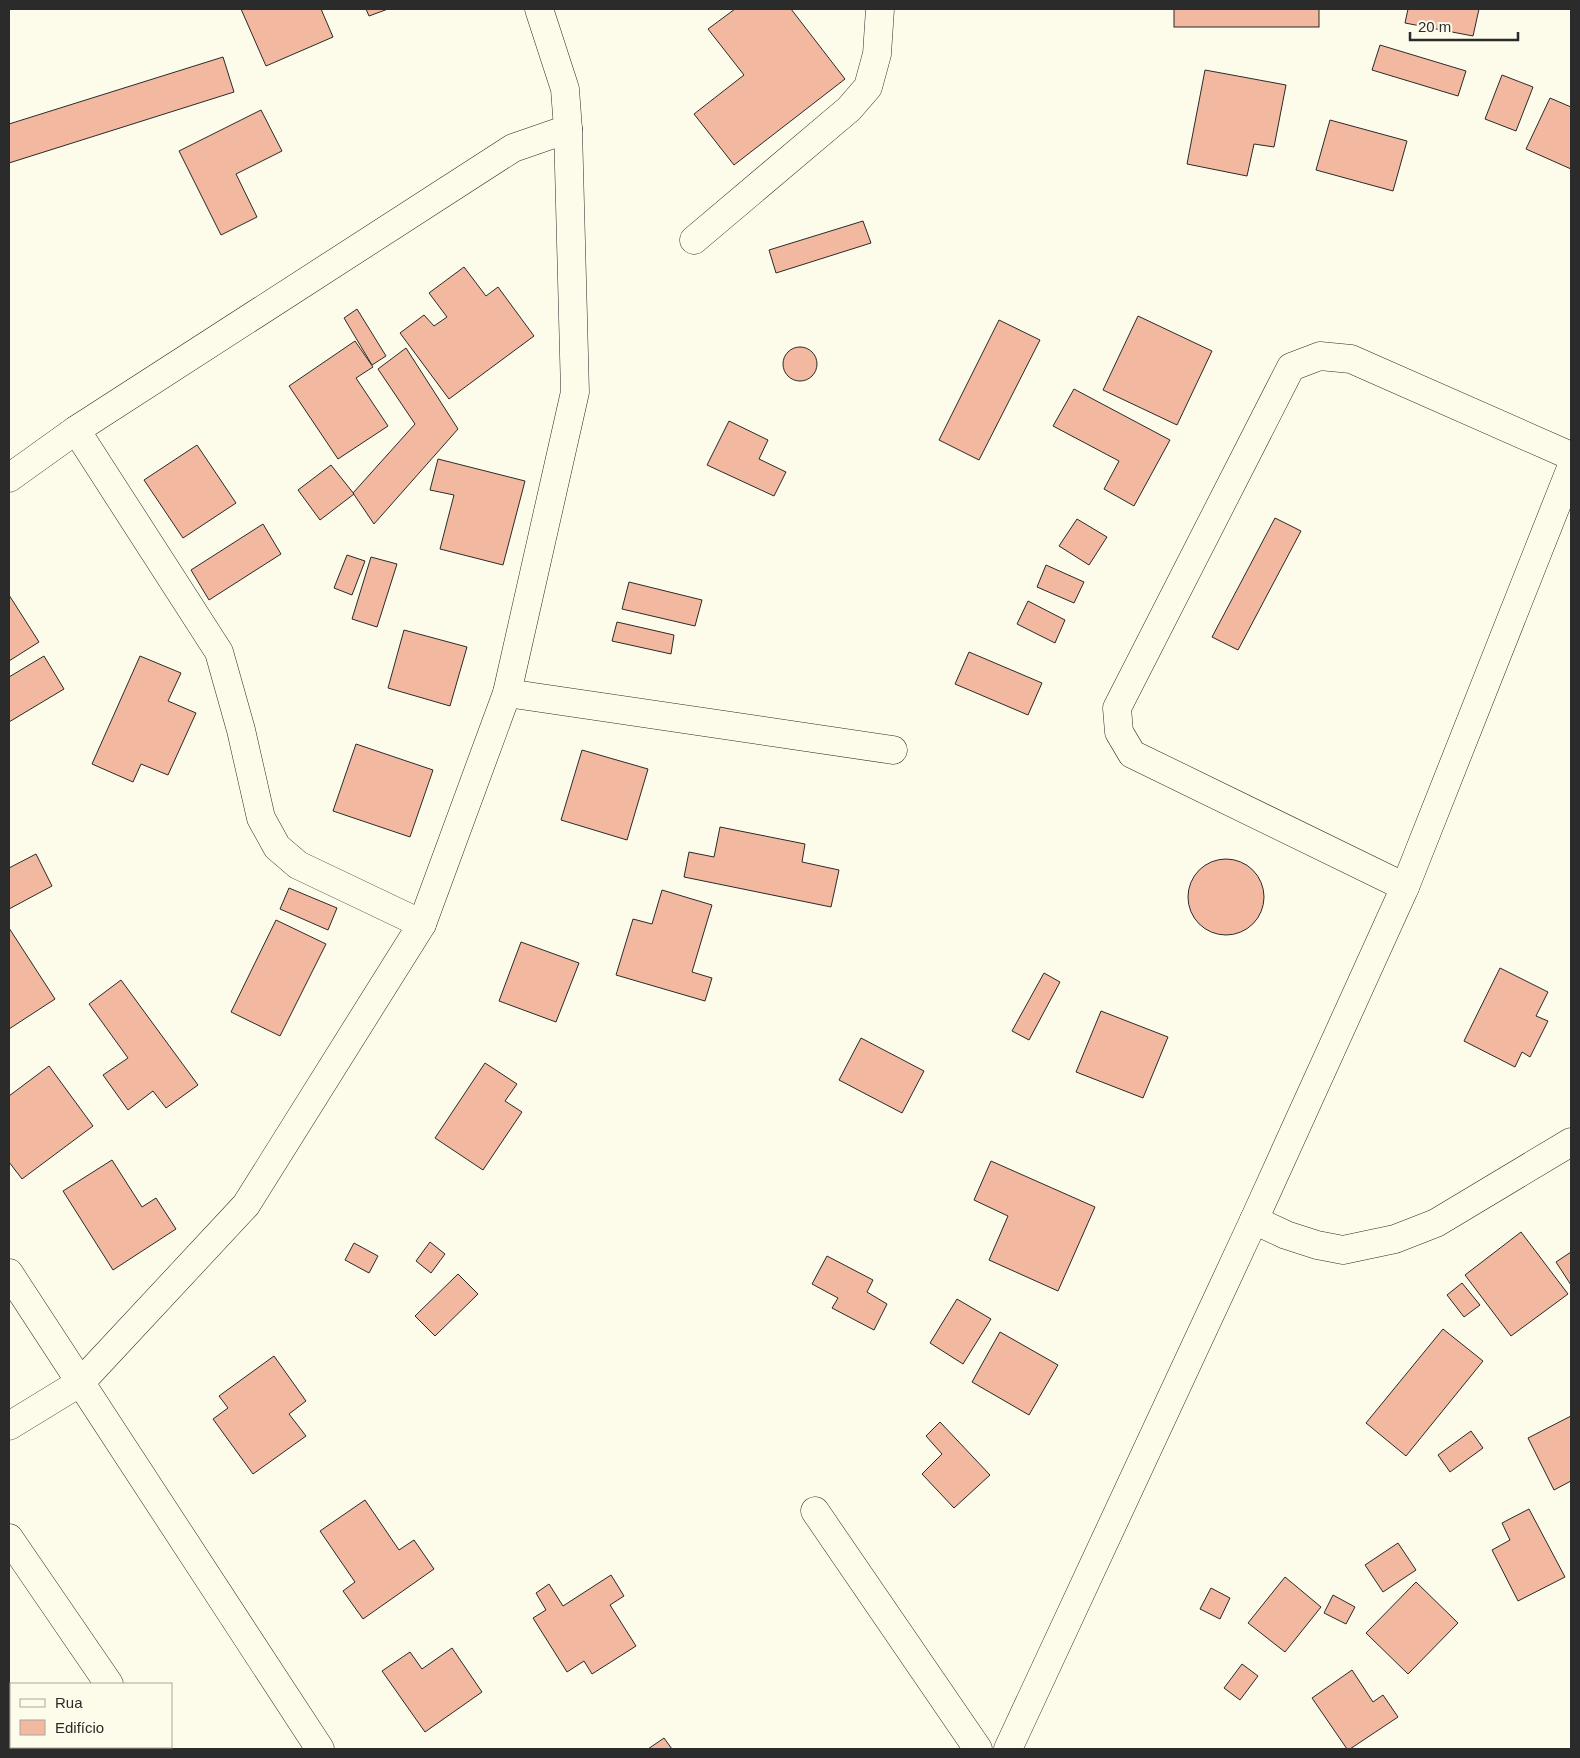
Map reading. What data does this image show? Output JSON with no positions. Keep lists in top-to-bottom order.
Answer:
{
  "legend": ["Rua", "Edifício"],
  "scale_bar": "20 m"
}
